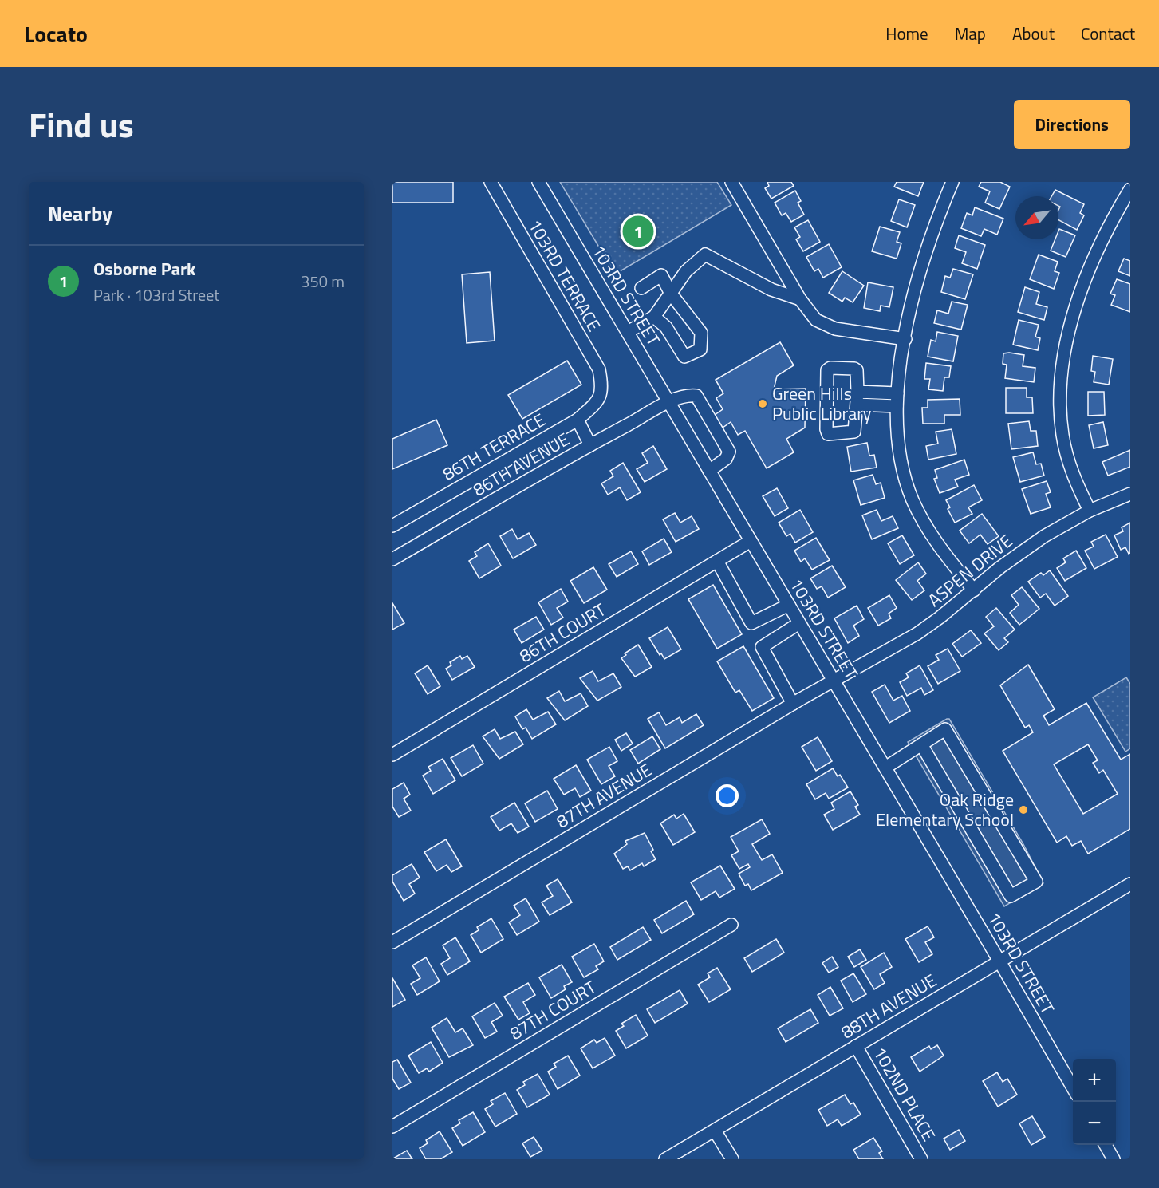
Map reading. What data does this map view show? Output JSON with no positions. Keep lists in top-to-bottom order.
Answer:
{
  "streets": {
    "street": [
      "103RD TERRACE",
      "103RD STREET",
      "86TH TERRACE",
      "86TH AVENUE",
      "ASPEN DRIVE",
      "86TH COURT",
      "87TH AVENUE",
      "88TH AVENUE",
      "87TH COURT",
      "102ND PLACE"
    ]
  },
  "crossings": [
    ["103RD TERRACE", "86TH TERRACE"],
    ["103RD STREET", "86TH AVENUE"],
    ["103RD STREET", "ASPEN DRIVE"],
    ["103RD STREET", "86TH COURT"],
    ["103RD STREET", "87TH AVENUE"],
    ["103RD STREET", "88TH AVENUE"],
    ["ASPEN DRIVE", "87TH AVENUE"],
    ["88TH AVENUE", "102ND PLACE"]
  ],
  "places": ["Green Hills Public Library", "Oak Ridge Elementary School"],
  "north": "bottom left",
  "page": {
    "header": "Locato",
    "nav": [
      "Home",
      "Map",
      "About",
      "Contact"
    ],
    "title": "Find us",
    "buttons": "Directions",
    "heading": "Nearby",
    "pins": "1",
    "list": [
      {
        "mark": "1",
        "name": "Osborne Park",
        "note": "Park · 103rd Street",
        "value": "350 m"
      }
    ],
    "map_buttons": ["+", "−"]
  }
}
